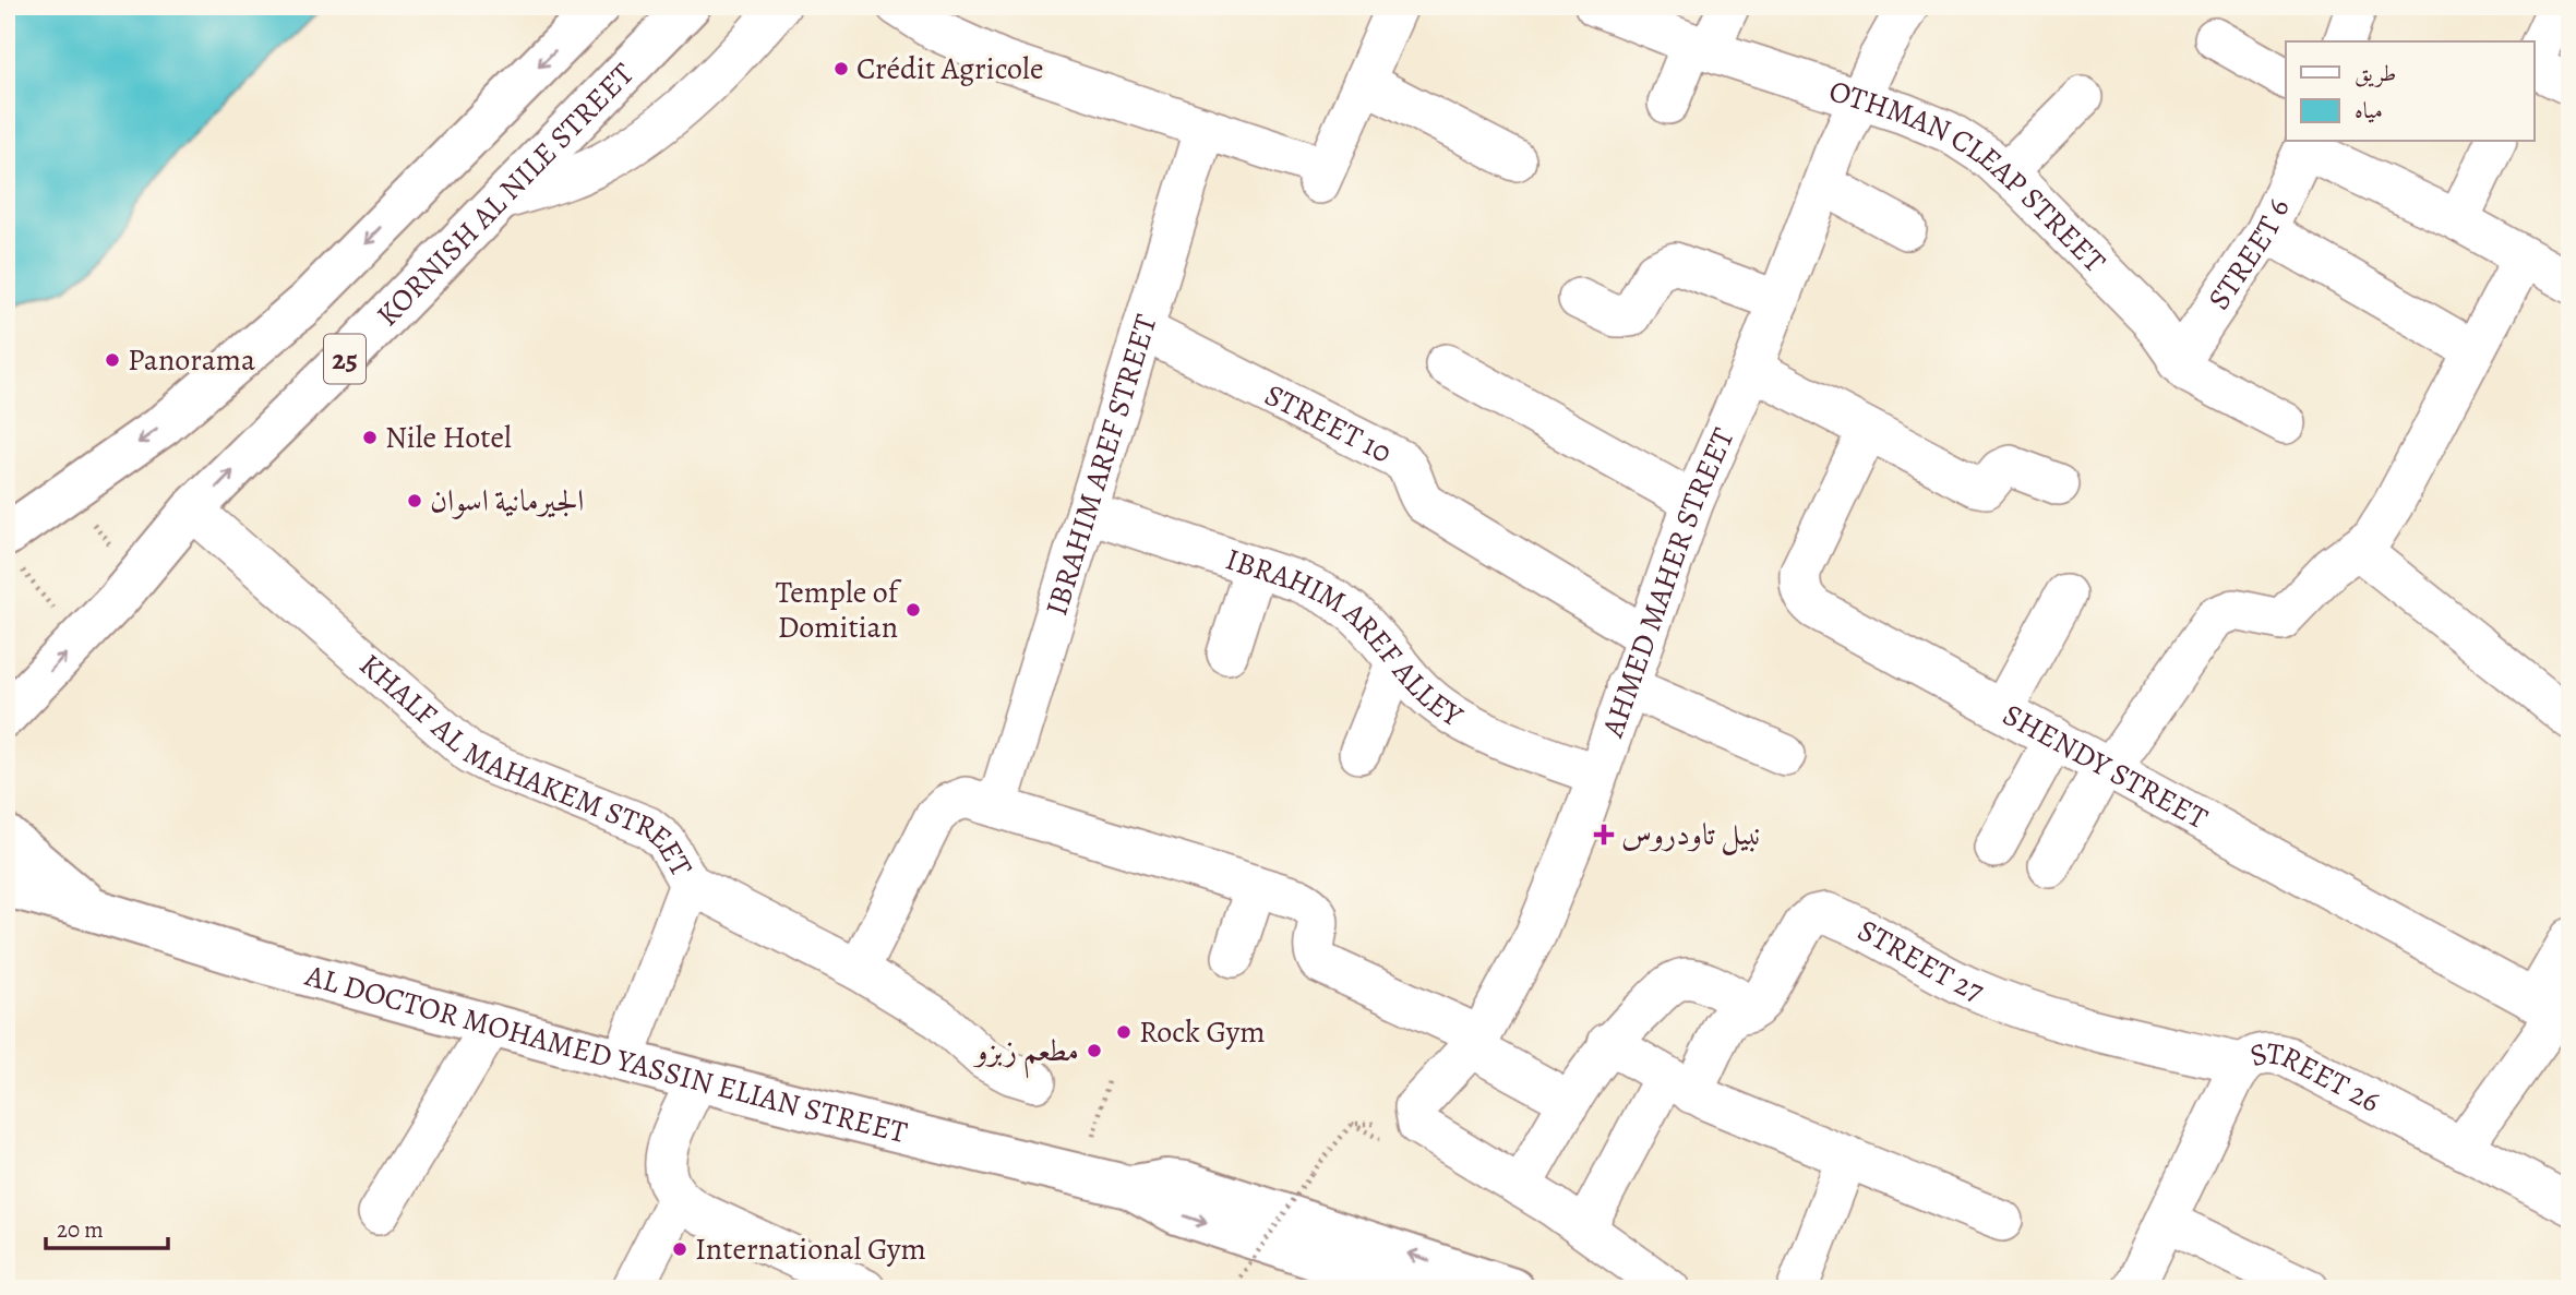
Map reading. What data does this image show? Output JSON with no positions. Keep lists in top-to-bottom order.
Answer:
{
  "streets": {
    "main road": ["KORNISH AL NILE STREET", "25", "AL DOCTOR MOHAMED YASSIN ELIAN STREET"],
    "street": [
      "OTHMAN CLEAP STREET",
      "STREET 6",
      "STREET 10",
      "IBRAHIM AREF STREET",
      "AHMED MAHER STREET",
      "IBRAHIM AREF ALLEY",
      "SHENDY STREET",
      "KHALF AL MAHAKEM STREET",
      "STREET 27",
      "STREET 26"
    ]
  },
  "crossings": [
    ["OTHMAN CLEAP STREET", "STREET 6"],
    ["OTHMAN CLEAP STREET", "AHMED MAHER STREET"],
    ["KORNISH AL NILE STREET", "KHALF AL MAHAKEM STREET"],
    ["STREET 10", "IBRAHIM AREF STREET"],
    ["STREET 10", "AHMED MAHER STREET"],
    ["IBRAHIM AREF STREET", "IBRAHIM AREF ALLEY"],
    ["AHMED MAHER STREET", "IBRAHIM AREF ALLEY"],
    ["STREET 27", "STREET 26"]
  ],
  "places": {
    "other": [
      "Crédit Agricole",
      "Panorama",
      "Nile Hotel",
      "الجيرمانية اسوان",
      "Temple of Domitian",
      "Rock Gym",
      "مطعم زبزو",
      "International Gym"
    ],
    "health": ["نبيل تاودروس"]
  },
  "legend": ["طريق", "مياه"],
  "scale_bar": "20 m"
}
